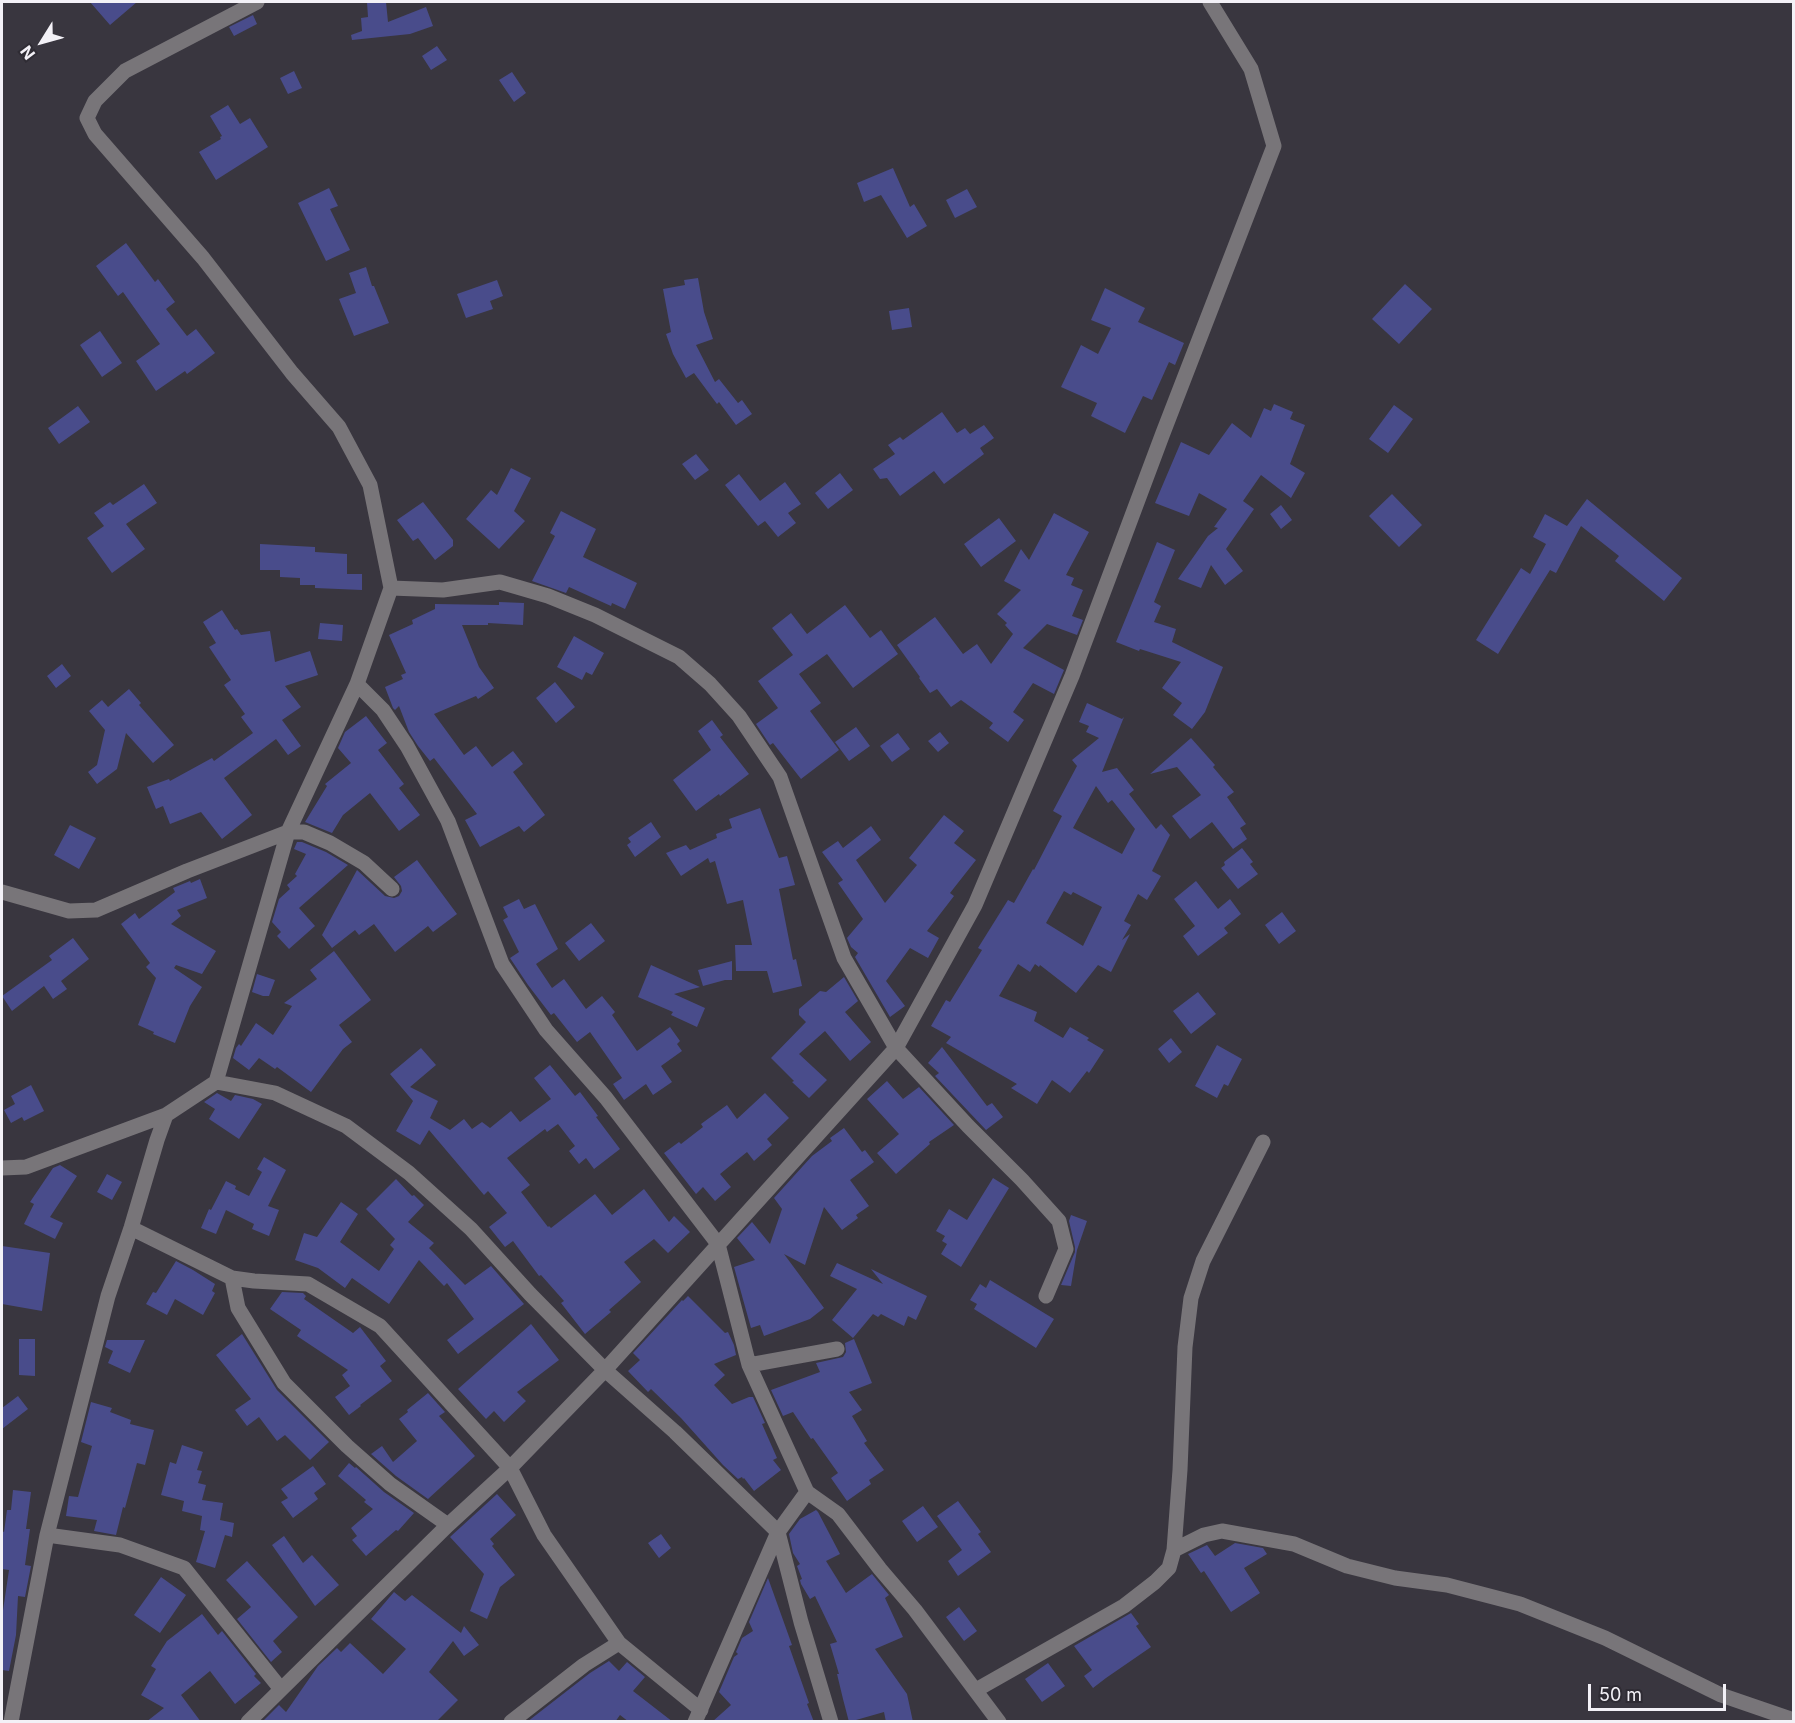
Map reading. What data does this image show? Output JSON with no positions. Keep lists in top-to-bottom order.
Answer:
{
  "scale_bar": "50 m",
  "north": "bottom left"
}
